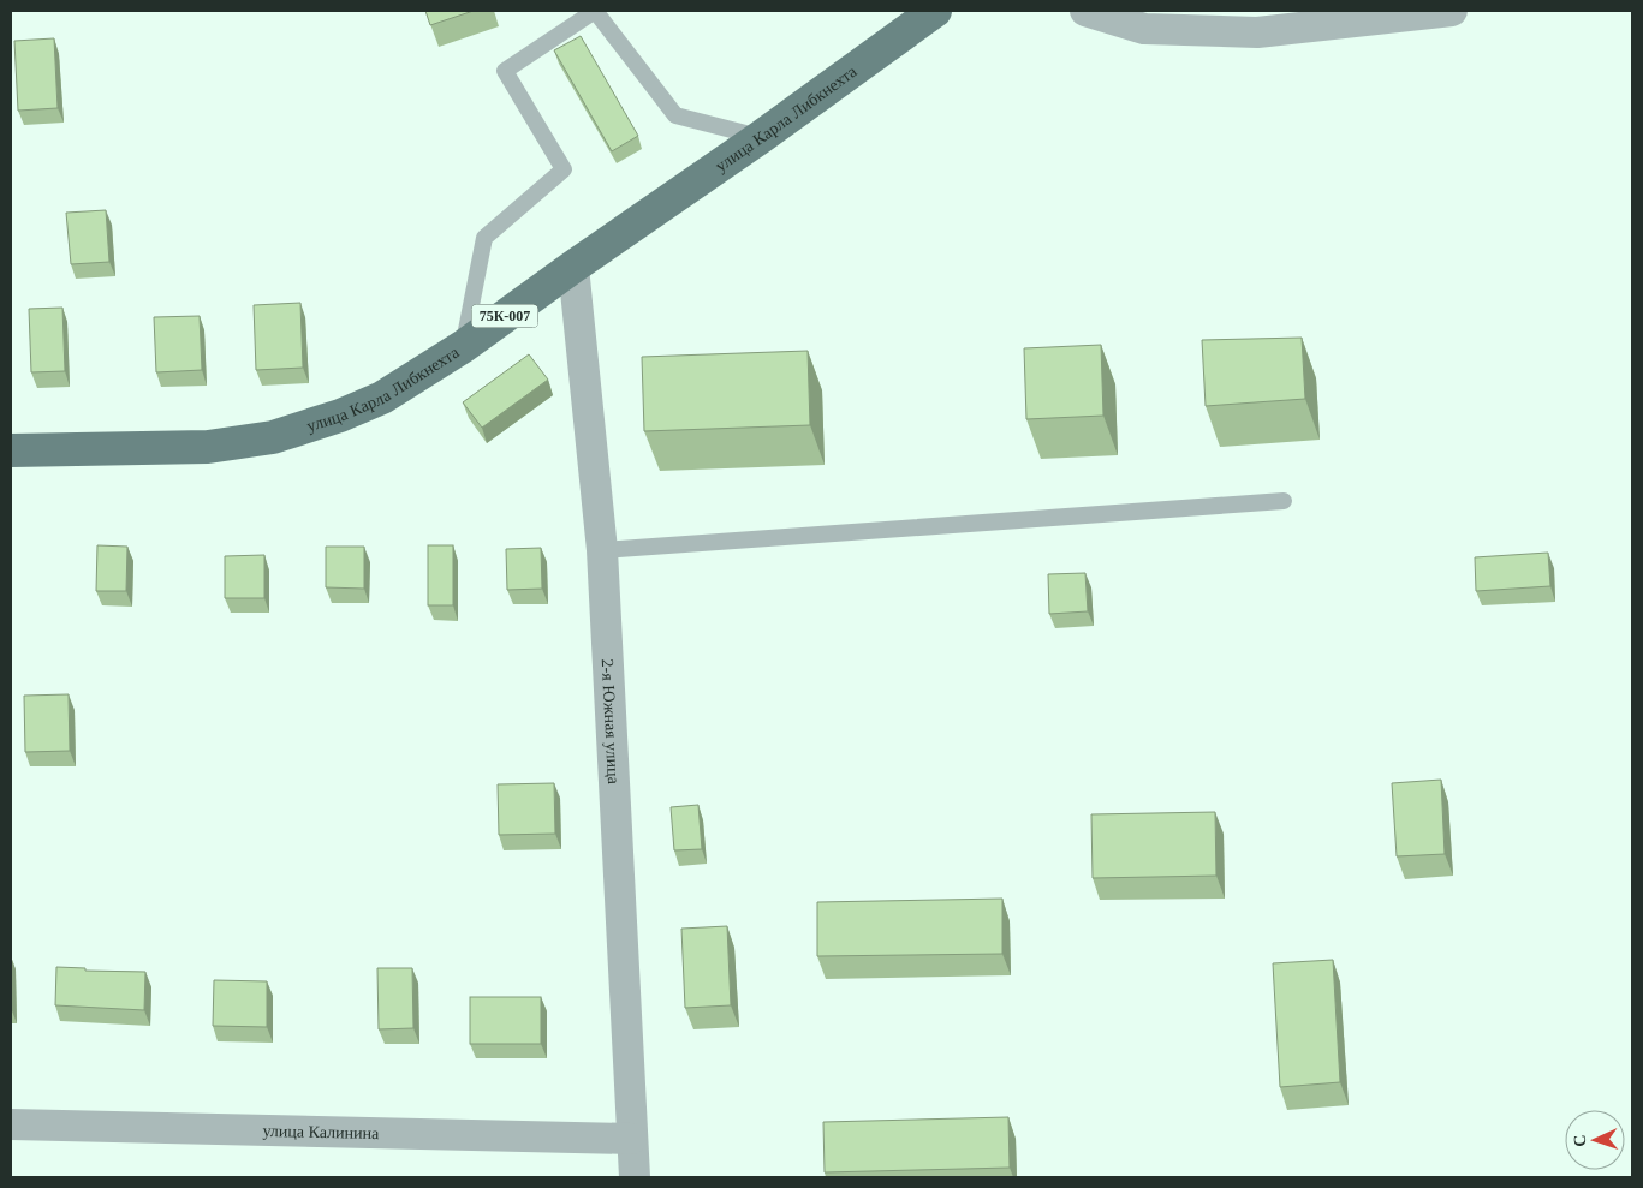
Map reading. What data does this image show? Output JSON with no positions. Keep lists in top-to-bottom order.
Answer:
{
  "streets": {
    "main road": ["улица Карла Либкнехта", "75К-007"],
    "street": ["2-я Южная улица", "улица Калинина"]
  },
  "crossings": [
    ["улица Карла Либкнехта", "2-я Южная улица"],
    ["2-я Южная улица", "улица Калинина"]
  ],
  "north": "left"
}
